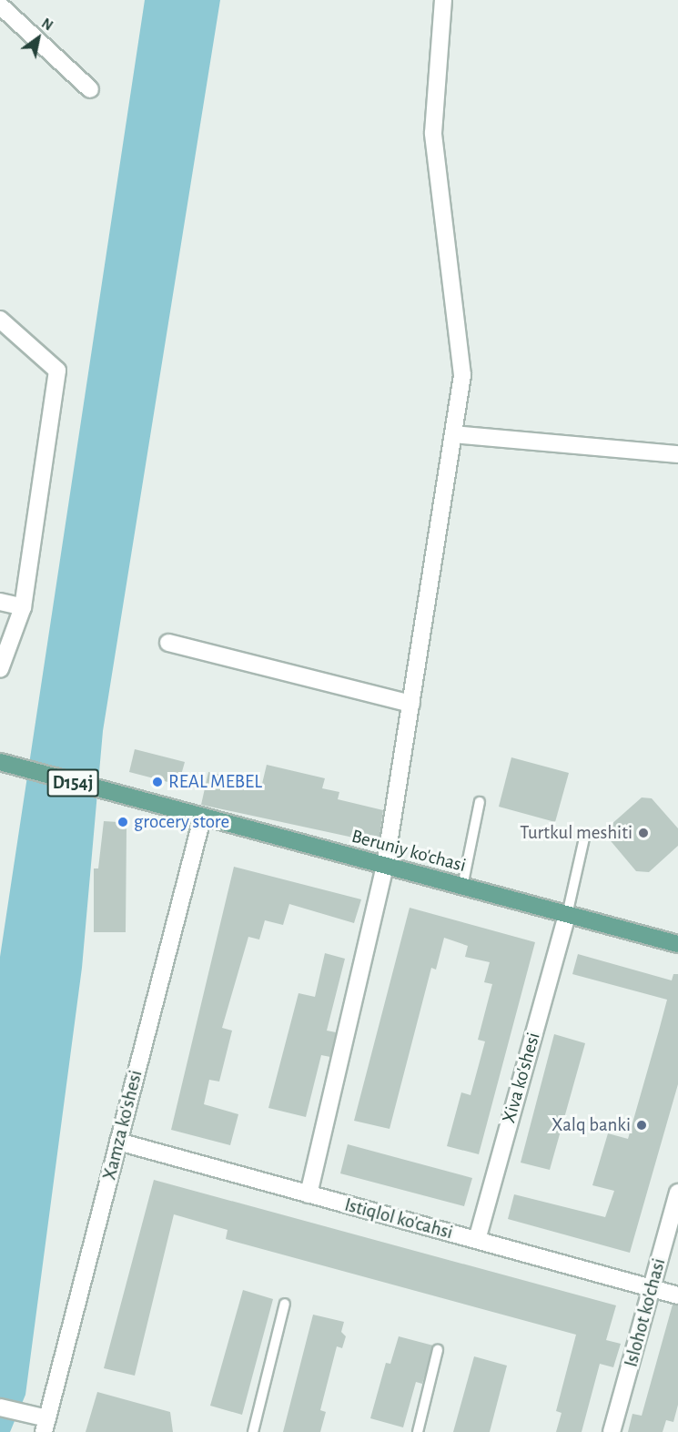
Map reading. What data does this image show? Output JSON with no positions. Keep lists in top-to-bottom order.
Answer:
{
  "streets": {
    "main road": ["D154j", "Beruniy ko'chasi"],
    "street": [
      "Xiva ko'shesi",
      "Xamza ko'shesi",
      "Istiqlol ko'cahsi",
      "Islohot ko'chasi"
    ]
  },
  "crossings": [
    ["Beruniy ko'chasi", "Xiva ko'shesi"],
    ["Beruniy ko'chasi", "Xamza ko'shesi"],
    ["Xiva ko'shesi", "Istiqlol ko'cahsi"],
    ["Xamza ko'shesi", "Istiqlol ko'cahsi"],
    ["Istiqlol ko'cahsi", "Islohot ko'chasi"]
  ],
  "places": [
    "REAL MEBEL",
    "grocery store",
    "Turtkul meshiti",
    "Xalq banki"
  ],
  "north": "top right"
}
